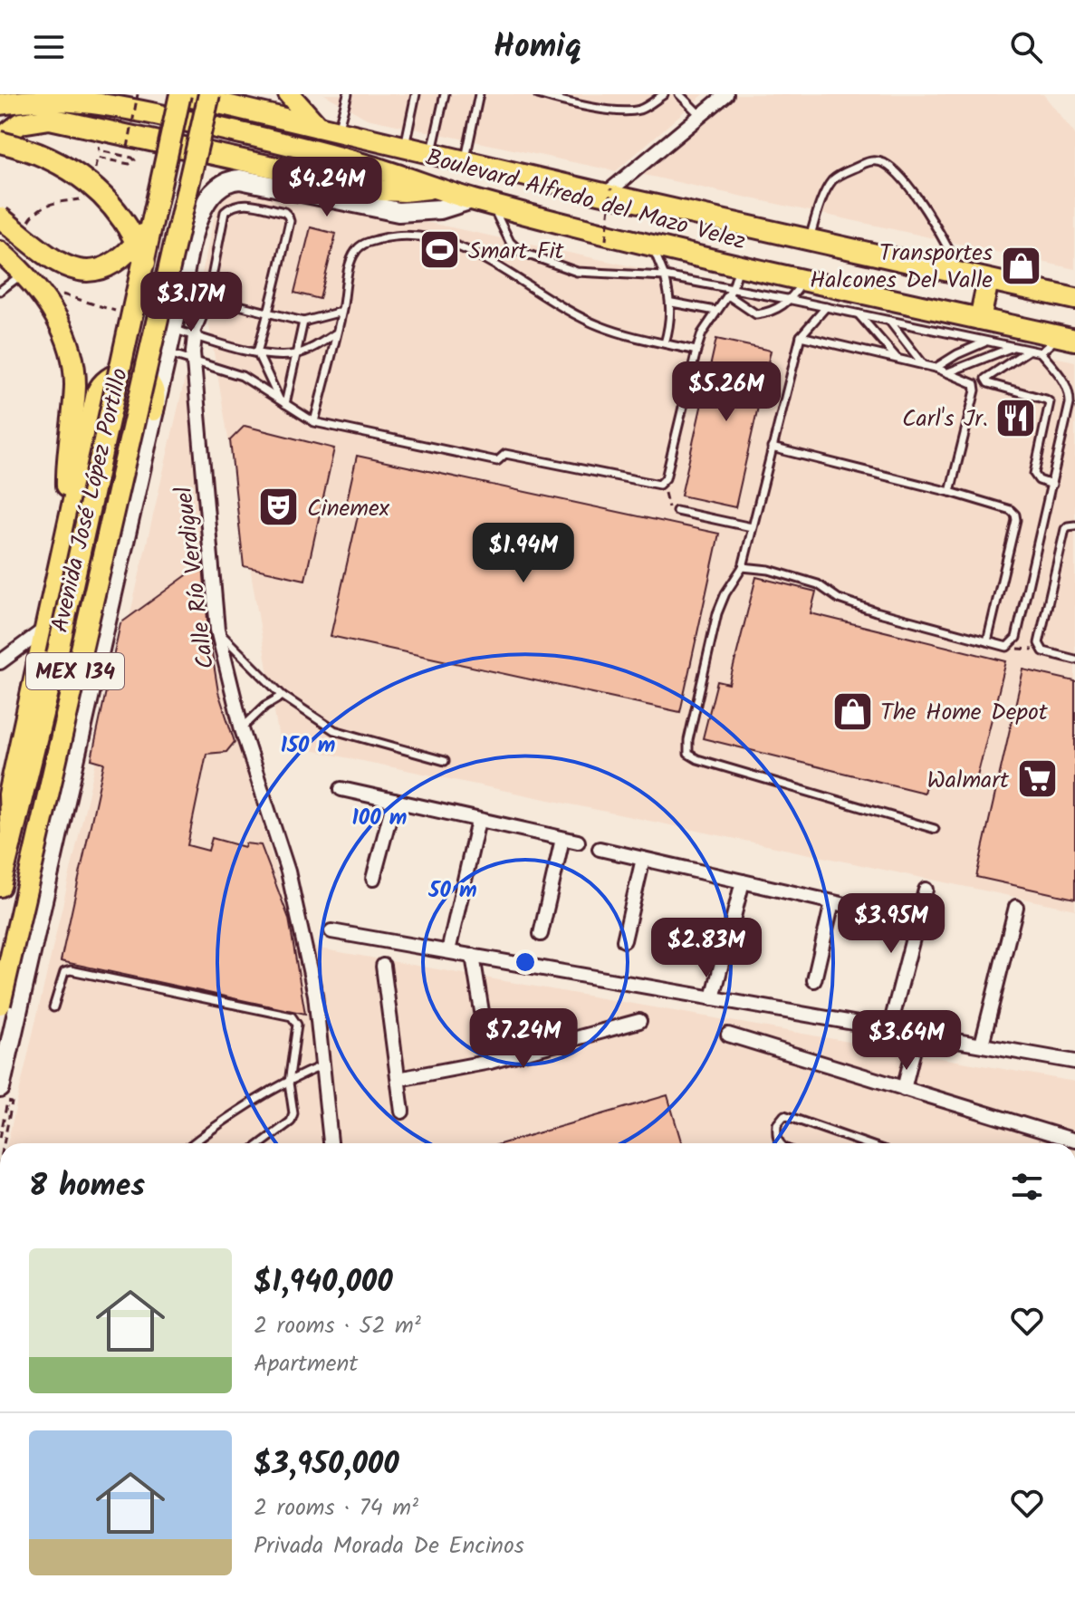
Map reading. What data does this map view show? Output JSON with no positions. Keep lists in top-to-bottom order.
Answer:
{
  "streets": {
    "main road": ["Boulevard Alfredo del Mazo Velez", "Avenida José López Portillo", "MEX 134"],
    "street": ["Calle Río Verdiguel"]
  },
  "crossings": [
    ["Boulevard Alfredo del Mazo Velez", "Avenida José López Portillo"]
  ],
  "places": {
    "sports": ["Smart Fit"],
    "shop": ["Transportes Halcones Del Valle", "The Home Depot"],
    "restaurant": ["Carl's Jr."],
    "theatre": ["Cinemex"],
    "supermarket": ["Walmart"]
  },
  "page": {
    "header": "Homiq",
    "price": [
      "$4.24M",
      "$3.17M",
      "$5.26M",
      "$1.94M",
      "$3.95M",
      "$2.83M",
      "$7.24M",
      "$3.64M"
    ],
    "heading": "8 homes",
    "list": [
      {
        "name": "$1,940,000",
        "note": "2 rooms · 52 m² · Apartment"
      },
      {
        "name": "$3,950,000",
        "note": "2 rooms · 74 m² · Privada Morada De Encinos"
      }
    ]
  },
  "rings": ["150 m", "100 m", "50 m"]
}
